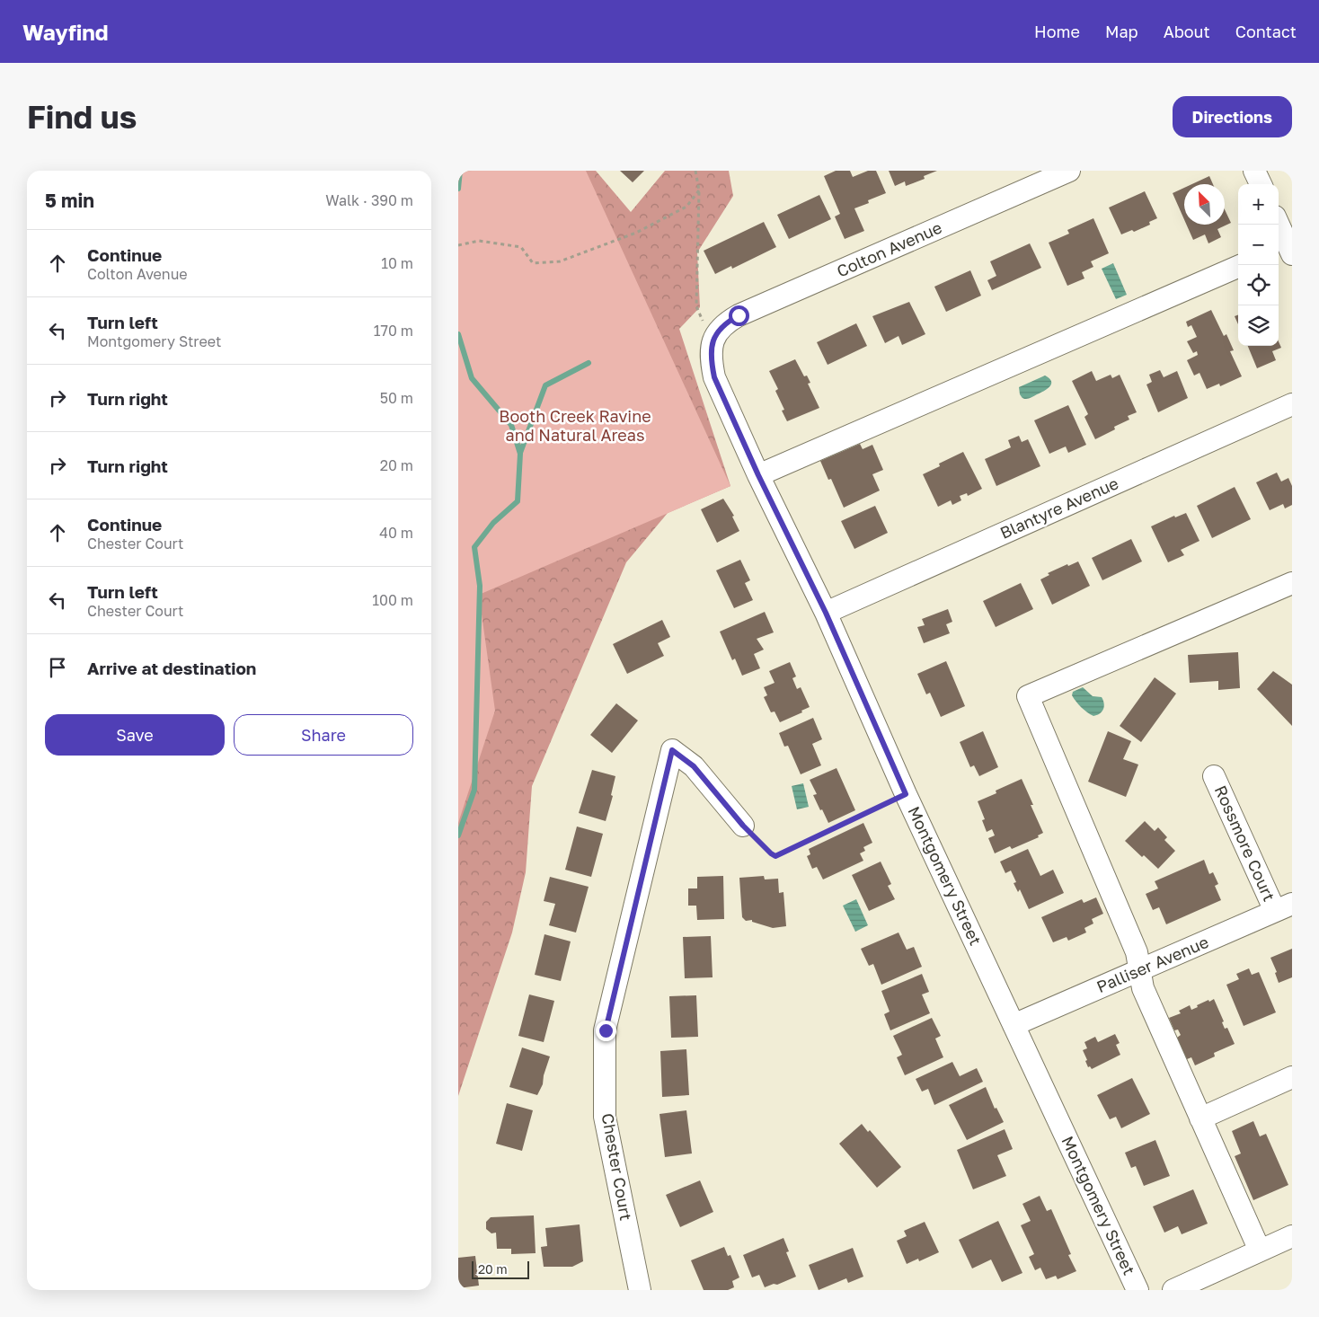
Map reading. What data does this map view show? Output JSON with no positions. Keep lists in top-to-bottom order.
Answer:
{
  "streets": {
    "street": [
      "Colton Avenue",
      "Blantyre Avenue",
      "Rossmore Court",
      "Montgomery Street",
      "Palliser Avenue",
      "Chester Court"
    ]
  },
  "crossings": [
    ["Colton Avenue", "Montgomery Street"],
    ["Blantyre Avenue", "Montgomery Street"],
    ["Rossmore Court", "Palliser Avenue"],
    ["Montgomery Street", "Palliser Avenue"]
  ],
  "parks": ["Booth Creek Ravine and Natural Areas"],
  "scale_bar": "20 m",
  "north": "top left",
  "page": {
    "header": "Wayfind",
    "nav": [
      "Home",
      "Map",
      "About",
      "Contact"
    ],
    "buttons": [
      "Directions",
      ["Save", "Share"]
    ],
    "title": "Find us",
    "heading": ["5 min", "Walk · 390 m"],
    "map_buttons": ["+", "−"],
    "list": [
      ["Continue", "Colton Avenue", "10 m"],
      ["Turn left", "Montgomery Street", "170 m"],
      ["Turn right", "50 m"],
      ["Turn right", "20 m"],
      ["Continue", "Chester Court", "40 m"],
      ["Turn left", "Chester Court", "100 m"],
      "Arrive at destination"
    ],
    "scale": "20 m"
  }
}
